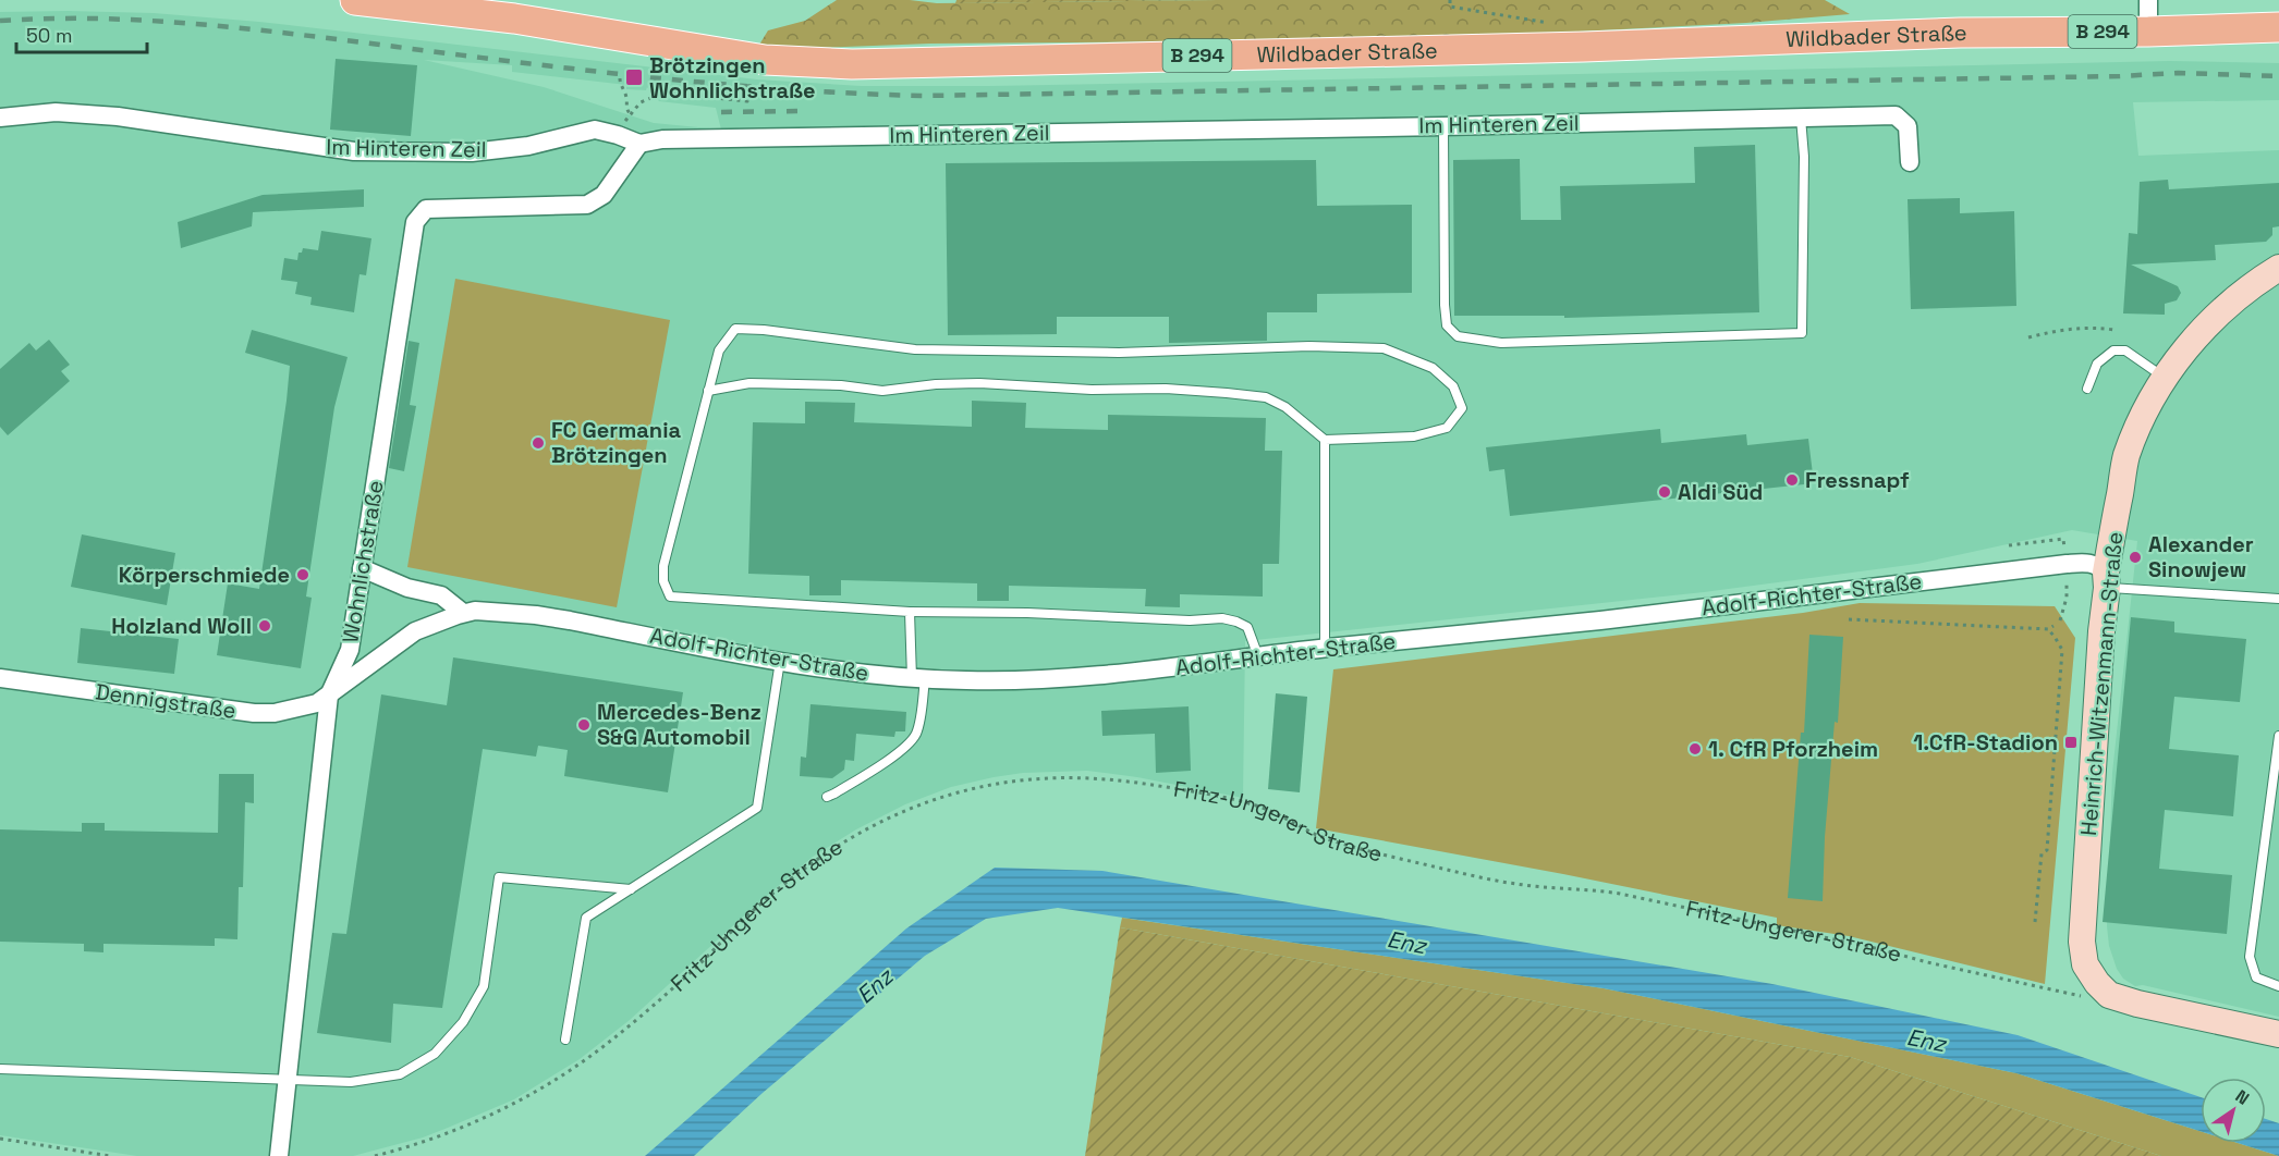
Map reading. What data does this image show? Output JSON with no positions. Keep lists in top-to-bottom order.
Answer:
{
  "streets": {
    "main road": ["B 294", "Wildbader Straße"],
    "street": [
      "Im Hinteren Zeil",
      "Wohnlichstraße",
      "Adolf-Richter-Straße",
      "Heinrich-Witzenmann-Straße",
      "Dennigstraße"
    ],
    "path": ["Fritz-Ungerer-Straße"]
  },
  "crossings": [
    ["Im Hinteren Zeil", "Wohnlichstraße"],
    ["Wohnlichstraße", "Adolf-Richter-Straße"],
    ["Wohnlichstraße", "Dennigstraße"],
    ["Adolf-Richter-Straße", "Heinrich-Witzenmann-Straße"],
    ["Adolf-Richter-Straße", "Dennigstraße"],
    ["Heinrich-Witzenmann-Straße", "Fritz-Ungerer-Straße"]
  ],
  "water": ["Enz"],
  "places": {
    "transit": ["Brötzingen Wohnlichstraße", "1.CfR-Stadion"],
    "other": [
      "FC Germania Brötzingen",
      "Fressnapf",
      "Aldi Süd",
      "Alexander Sinowjew",
      "Körperschmiede",
      "Holzland Woll",
      "Mercedes-Benz S&G Automobil",
      "1. CfR Pforzheim"
    ]
  },
  "scale_bar": "50 m",
  "north": "top right"
}
